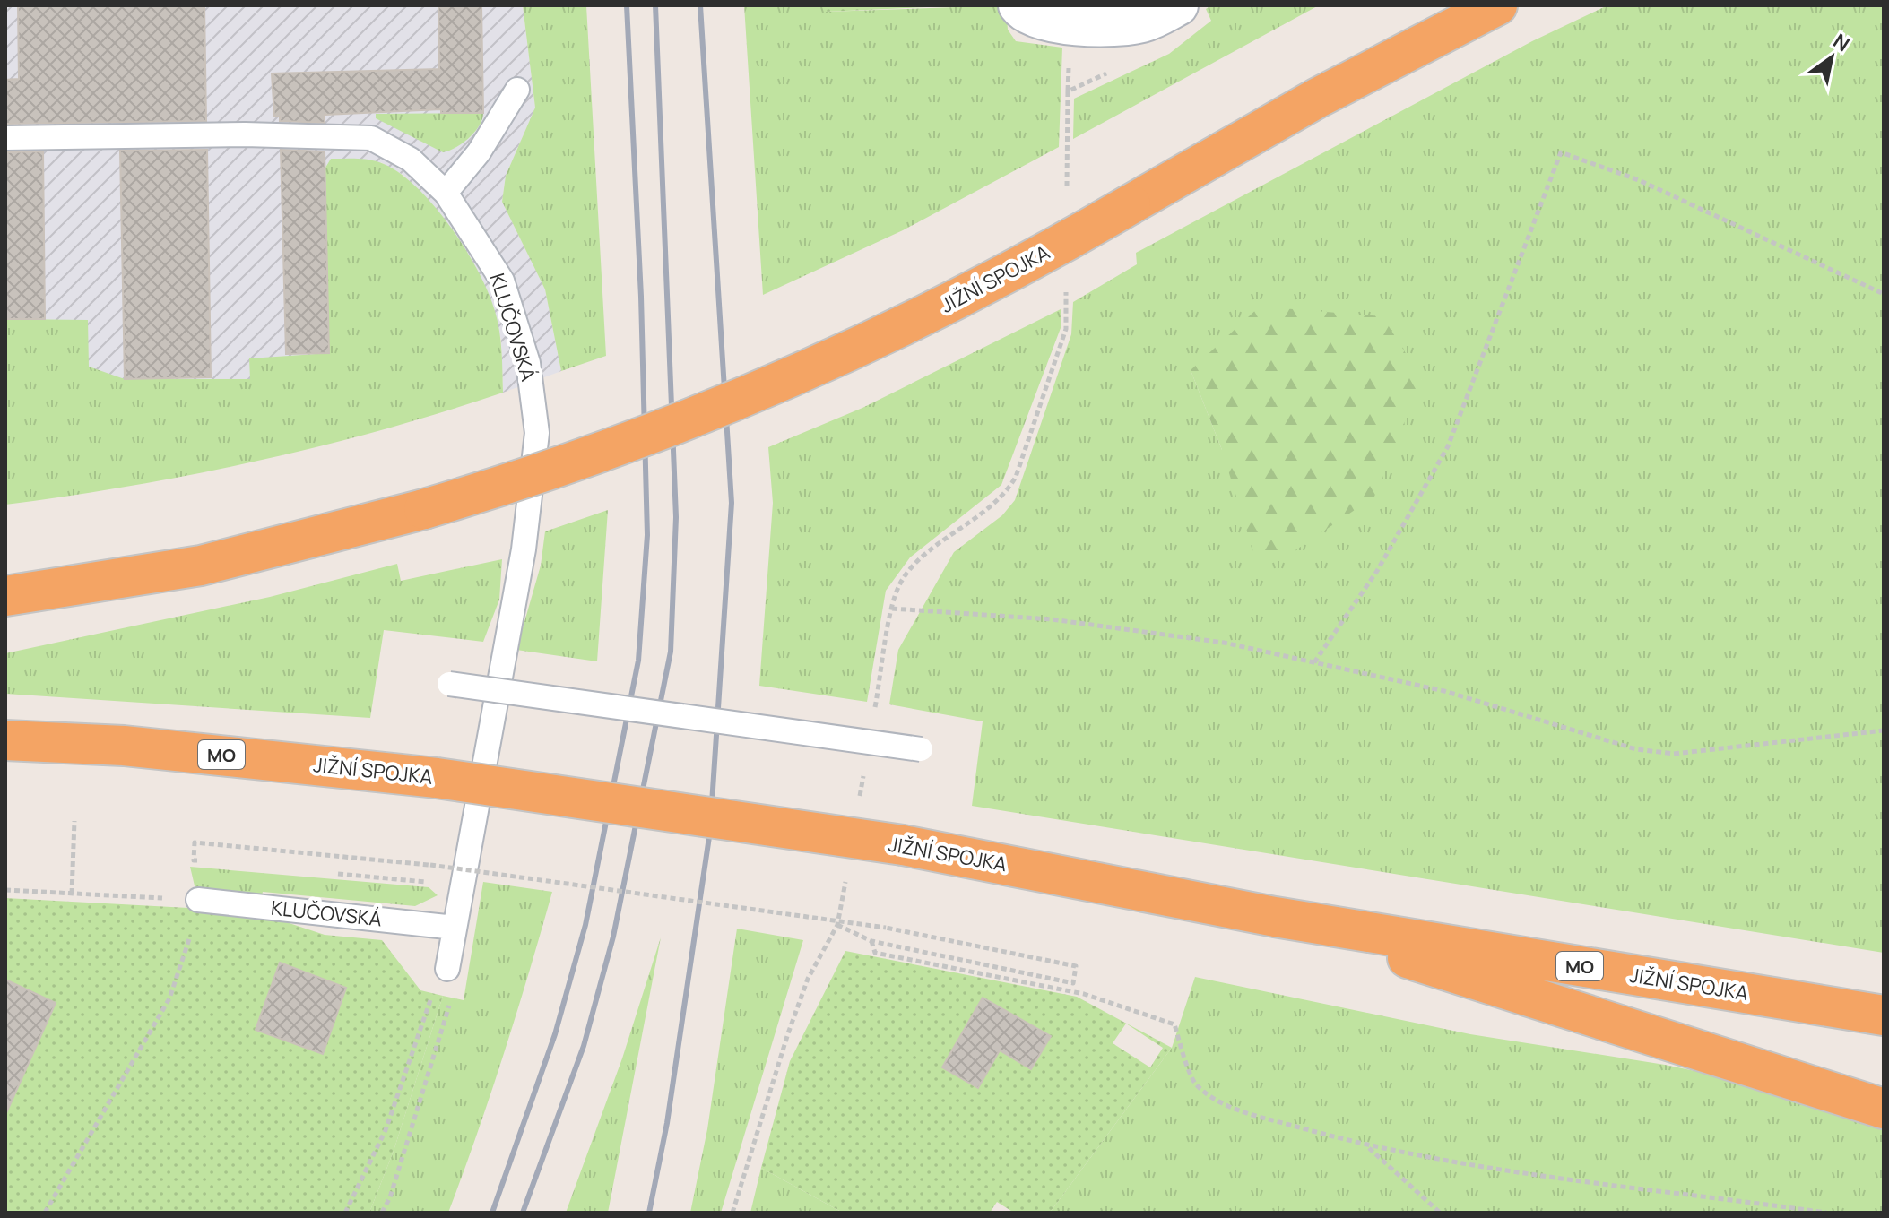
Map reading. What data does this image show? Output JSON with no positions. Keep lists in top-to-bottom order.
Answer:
{
  "streets": {
    "highway": ["JIŽNÍ SPOJKA", "MO"],
    "lane": ["KLUČOVSKÁ"]
  },
  "north": "top right"
}
